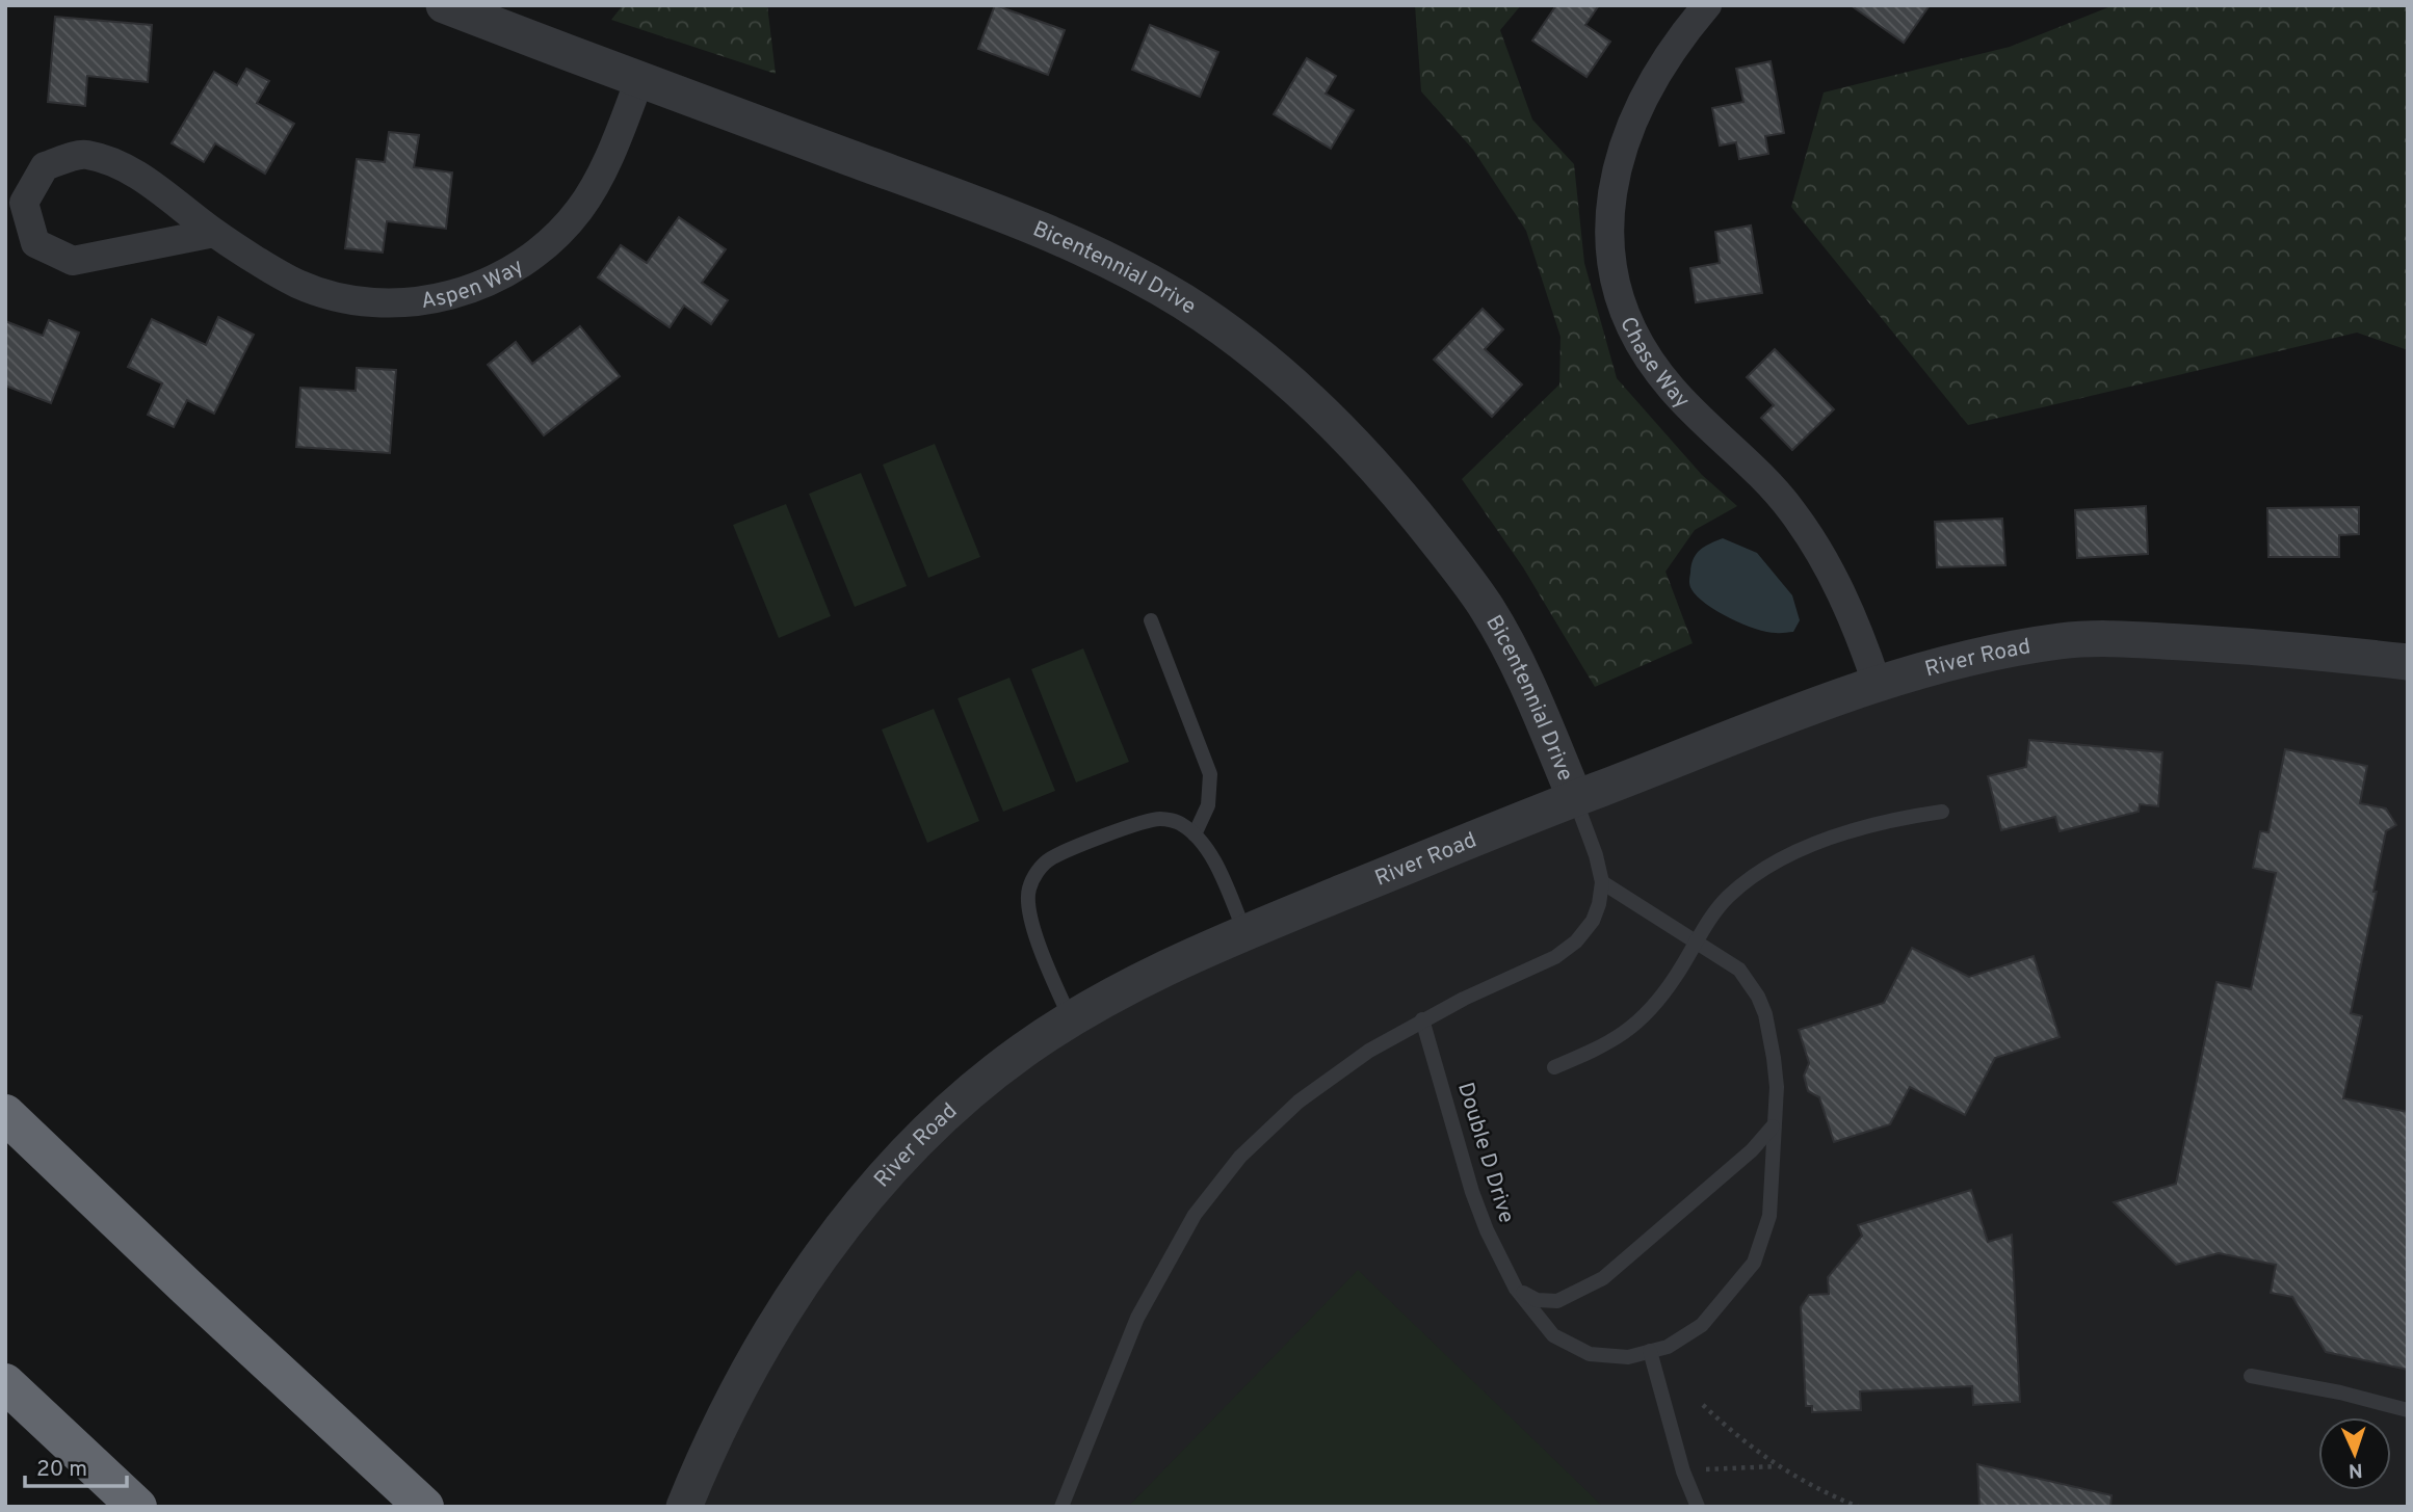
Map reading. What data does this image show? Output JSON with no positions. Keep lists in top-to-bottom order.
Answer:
{
  "streets": {
    "street": [
      "Bicentennial Drive",
      "Aspen Way",
      "Chase Way",
      "River Road"
    ],
    "lane": ["Double D Drive"]
  },
  "crossings": [
    ["Bicentennial Drive", "Aspen Way"],
    ["Bicentennial Drive", "River Road"],
    ["Chase Way", "River Road"]
  ],
  "scale_bar": "20 m",
  "north": "bottom"
}
